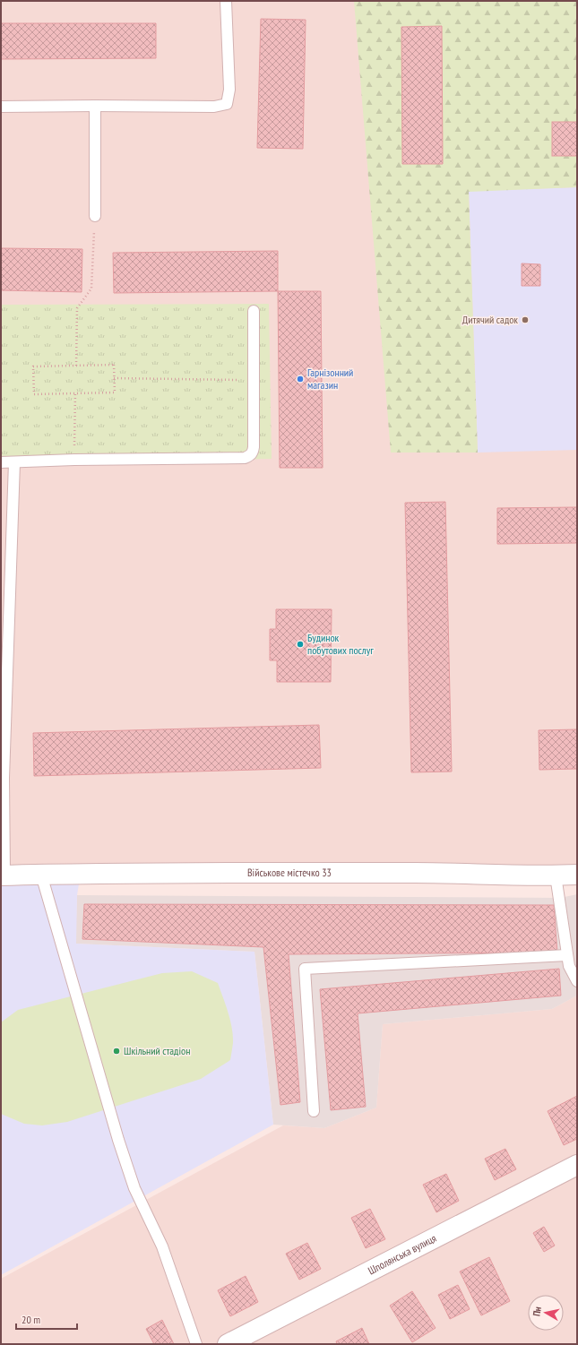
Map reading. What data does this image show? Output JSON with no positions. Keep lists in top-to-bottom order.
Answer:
{
  "streets": {
    "street": ["Військове містечко 33", "Шполянська вулиця"]
  },
  "places": [
    "Дитячий садок",
    "Гарнізонний магазин",
    "Будинок побутових послуг",
    "Шкільний стадіон"
  ],
  "scale_bar": "20 m",
  "north": "left"
}
